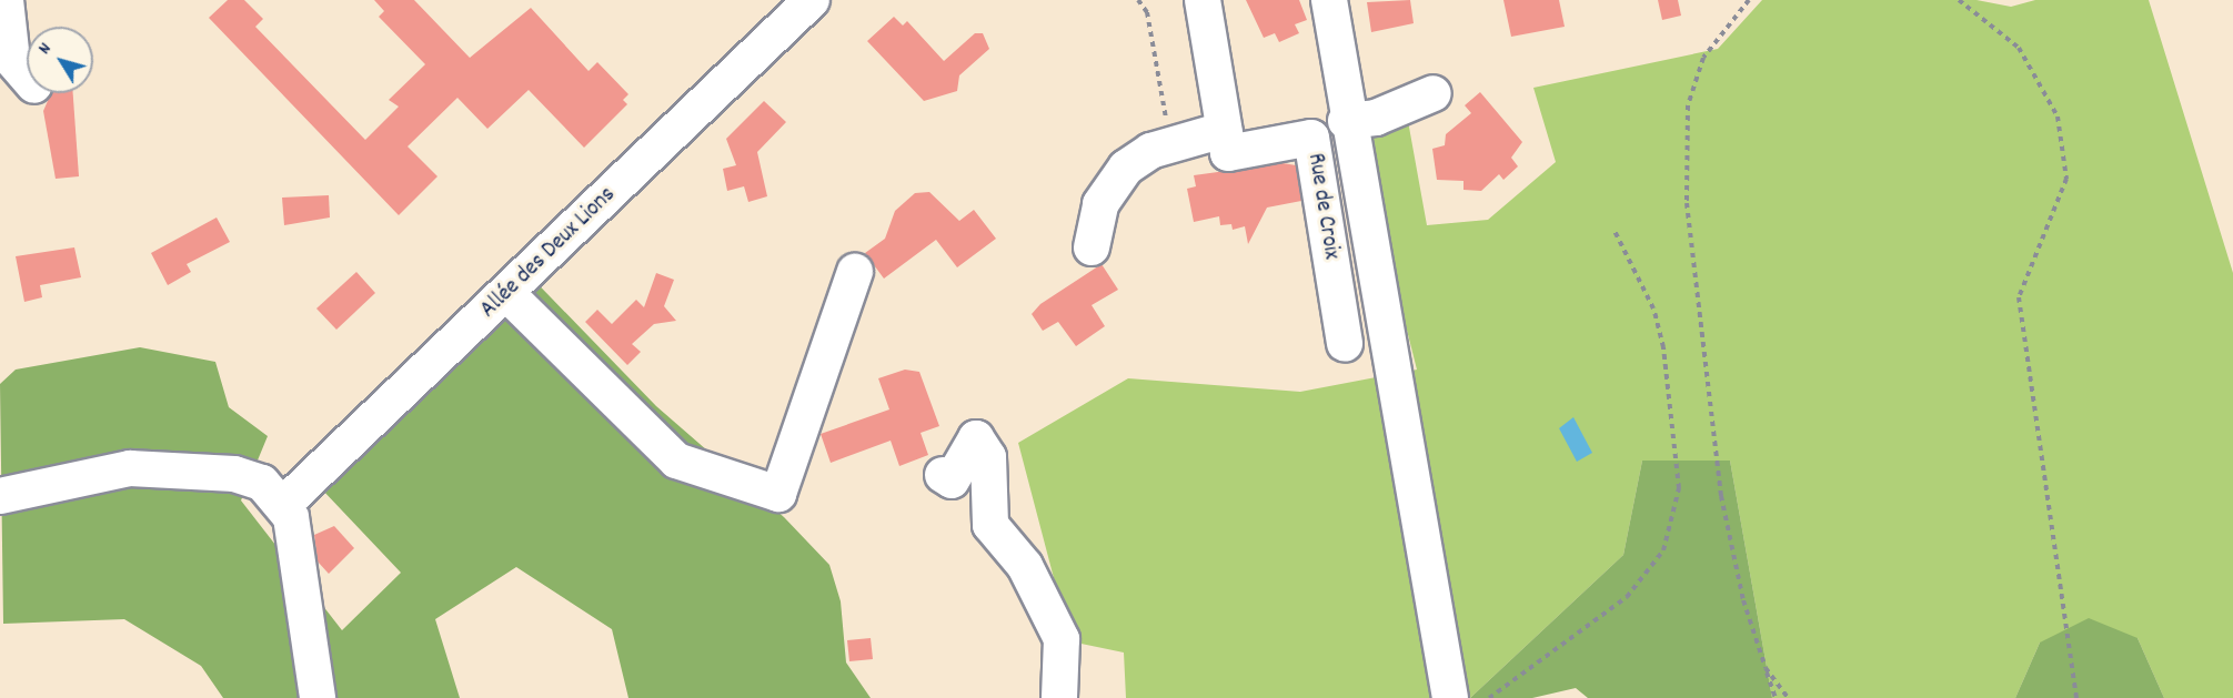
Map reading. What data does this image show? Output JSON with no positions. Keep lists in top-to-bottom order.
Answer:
{
  "streets": {
    "street": ["Rue de Croix", "Allée des Deux Lions"]
  },
  "north": "top left"
}
